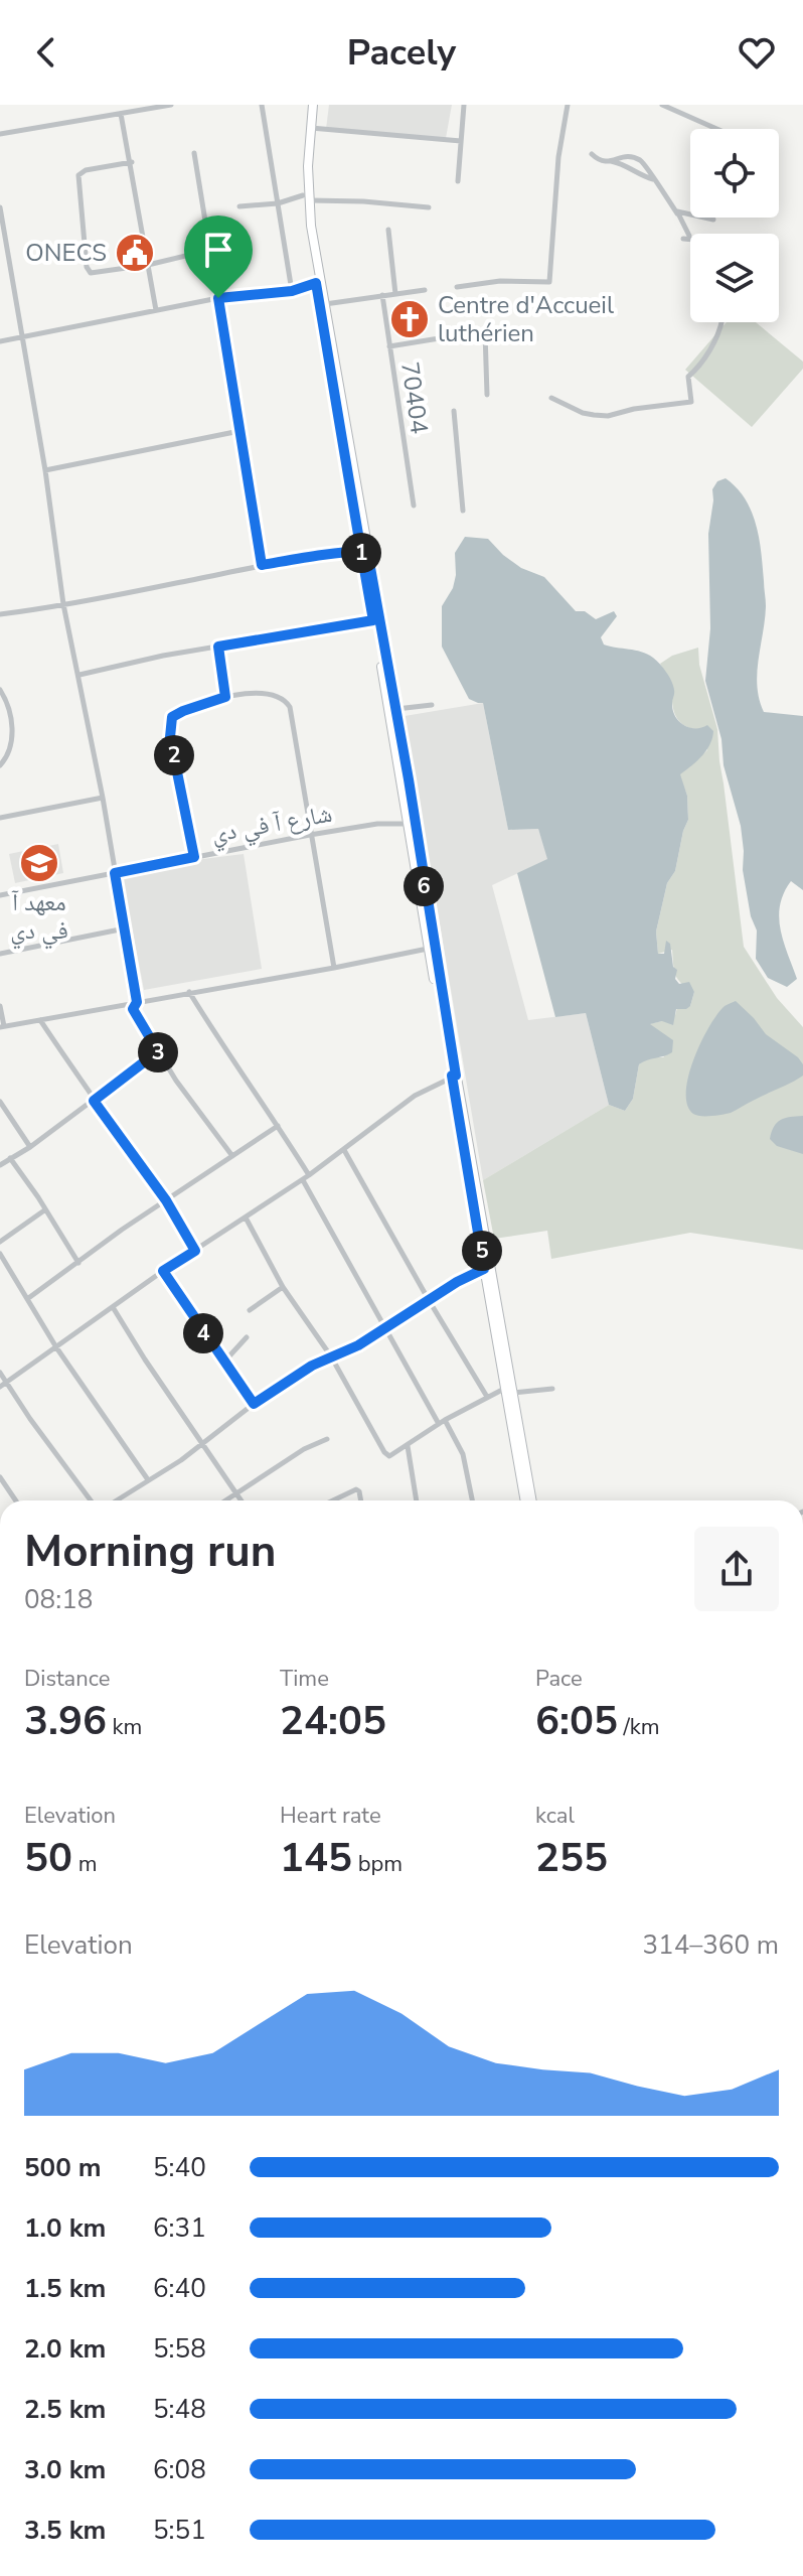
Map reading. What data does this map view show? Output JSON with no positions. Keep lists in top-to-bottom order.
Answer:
{
  "streets": {
    "street": ["70404", "شارع آ في دي"]
  },
  "places": {
    "public building": ["ONECS"],
    "church": ["Centre d'Accueil luthérien"],
    "school or university": ["معهد آ في دي"]
  },
  "page": {
    "header": "Pacely",
    "pins": [
      "1",
      "2",
      "6",
      "3",
      "5",
      "4"
    ],
    "heading": ["Morning run", "08:18"],
    "stats": [
      ["Distance", "3.96 km"],
      ["Time", "24:05"],
      ["Pace", "6:05 /km"],
      ["Elevation", "50 m"],
      ["Heart rate", "145 bpm"],
      ["kcal", "255"]
    ],
    "chart": ["Elevation", "314–360 m"],
    "list": [
      {
        "name": "500 m",
        "note": "5:40"
      },
      {
        "name": "1.0 km",
        "note": "6:31"
      },
      {
        "name": "1.5 km",
        "note": "6:40"
      },
      {
        "name": "2.0 km",
        "note": "5:58"
      },
      {
        "name": "2.5 km",
        "note": "5:48"
      },
      {
        "name": "3.0 km",
        "note": "6:08"
      },
      {
        "name": "3.5 km",
        "note": "5:51"
      }
    ]
  }
}
